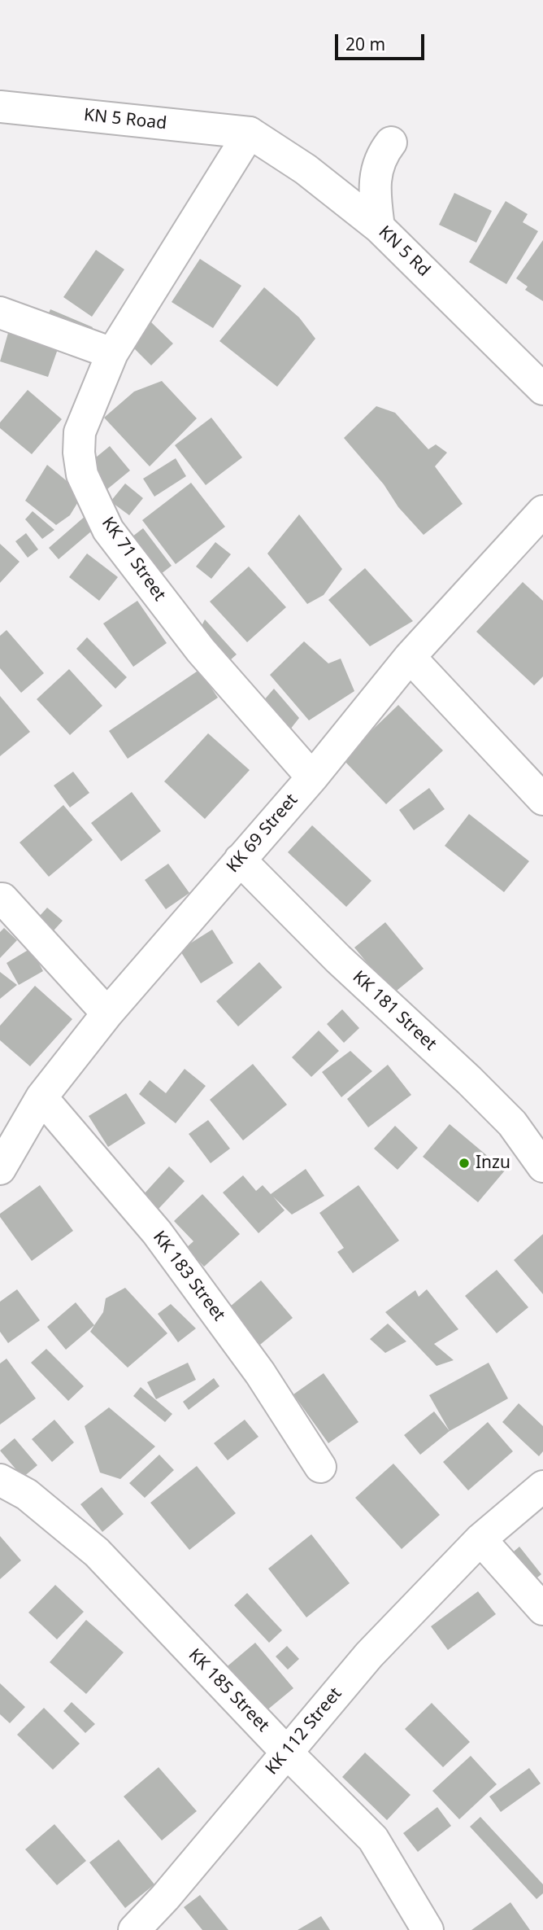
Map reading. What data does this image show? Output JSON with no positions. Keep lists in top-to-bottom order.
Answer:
{
  "streets": {
    "street": [
      "KN 5 Road",
      "KN 5 Rd",
      "KK 71 Street",
      "KK 69 Street",
      "KK 181 Street",
      "KK 183 Street",
      "KK 185 Street",
      "KK 112 Street"
    ]
  },
  "crossings": [
    ["KN 5 Road", "KN 5 Rd"],
    ["KN 5 Road", "KK 71 Street"],
    ["KN 5 Rd", "KK 71 Street"],
    ["KK 71 Street", "KK 69 Street"],
    ["KK 69 Street", "KK 181 Street"],
    ["KK 69 Street", "KK 183 Street"],
    ["KK 185 Street", "KK 112 Street"]
  ],
  "places": ["Inzu"],
  "scale_bar": "20 m"
}
